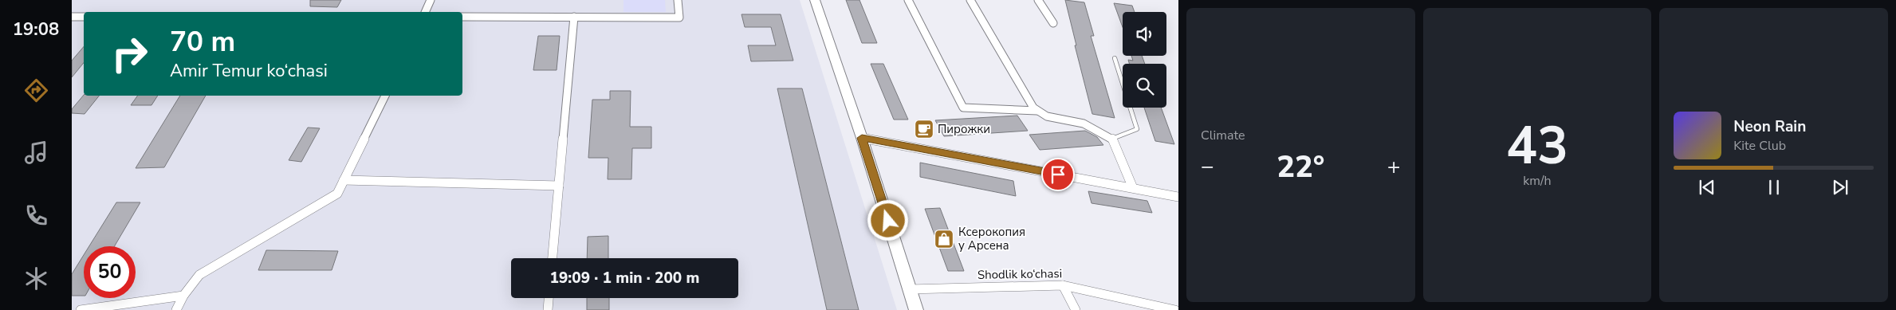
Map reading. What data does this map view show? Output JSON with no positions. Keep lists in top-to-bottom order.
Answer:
{
  "streets": {
    "street": ["Shodlik ko‘chasi"]
  },
  "places": {
    "cafe": ["Пирожки"],
    "shop": ["Ксерокопия у Арсена"]
  },
  "page": {
    "tabs": "19:08",
    "tile": [
      "Climate",
      ["43", "km/h"]
    ],
    "turn": ["70 m", "Amir Temur ko‘chasi"],
    "song": ["Neon Rain", "Kite Club"],
    "heat": ["−", "22°", "+"],
    "limit": "50",
    "trip": "19:09 · 1 min · 200 m"
  }
}
